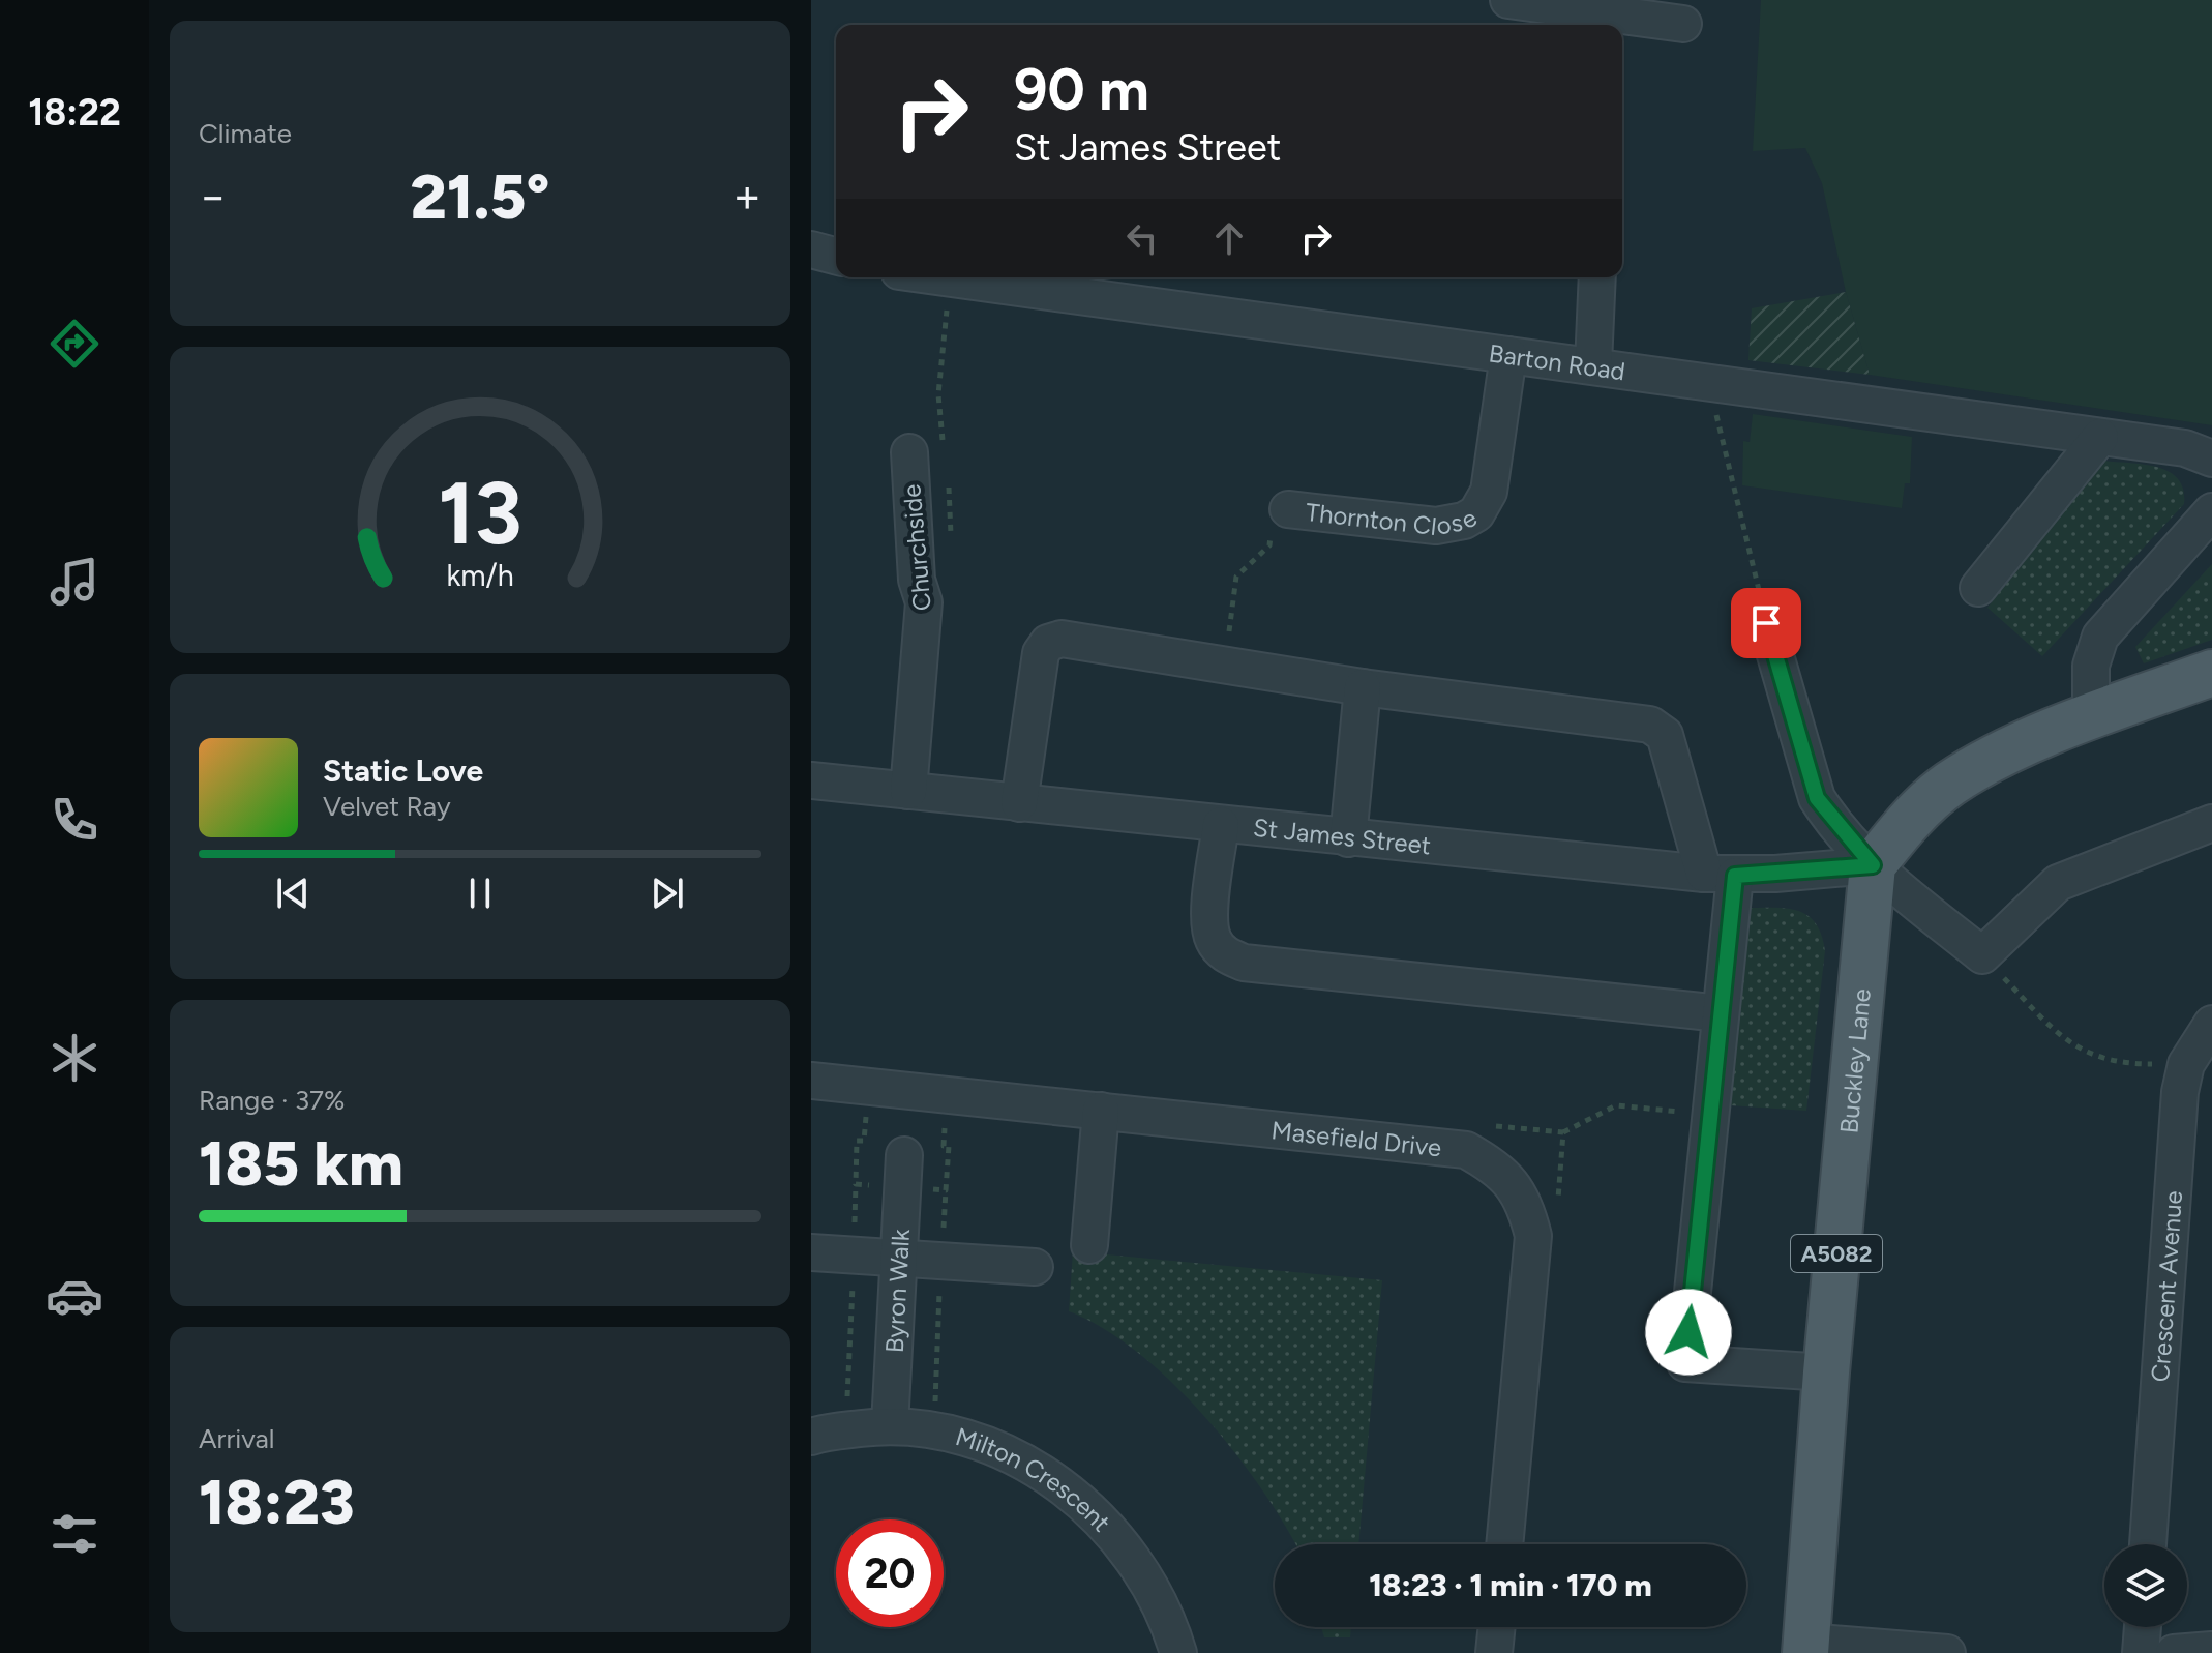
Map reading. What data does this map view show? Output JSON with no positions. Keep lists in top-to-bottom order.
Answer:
{
  "streets": {
    "main road": ["Buckley Lane", "A5082"],
    "street": [
      "Barton Road",
      "Thornton Close",
      "Churchside",
      "St James Street",
      "Masefield Drive",
      "Crescent Avenue",
      "Byron Walk",
      "Milton Crescent"
    ]
  },
  "crossings": [
    ["Barton Road", "Thornton Close"],
    ["Churchside", "St James Street"],
    ["St James Street", "Buckley Lane"],
    ["Byron Walk", "Milton Crescent"]
  ],
  "page": {
    "tabs": "18:22",
    "tile": [
      "Climate",
      ["Range · 37%", "185 km"],
      ["Arrival", "18:23"]
    ],
    "turn": ["90 m", "St James Street"],
    "heat": ["−", "21.5°", "+"],
    "song": ["Static Love", "Velvet Ray"],
    "limit": "20",
    "trip": "18:23 · 1 min · 170 m",
    "gauge": ["13", "km/h"]
  }
}
